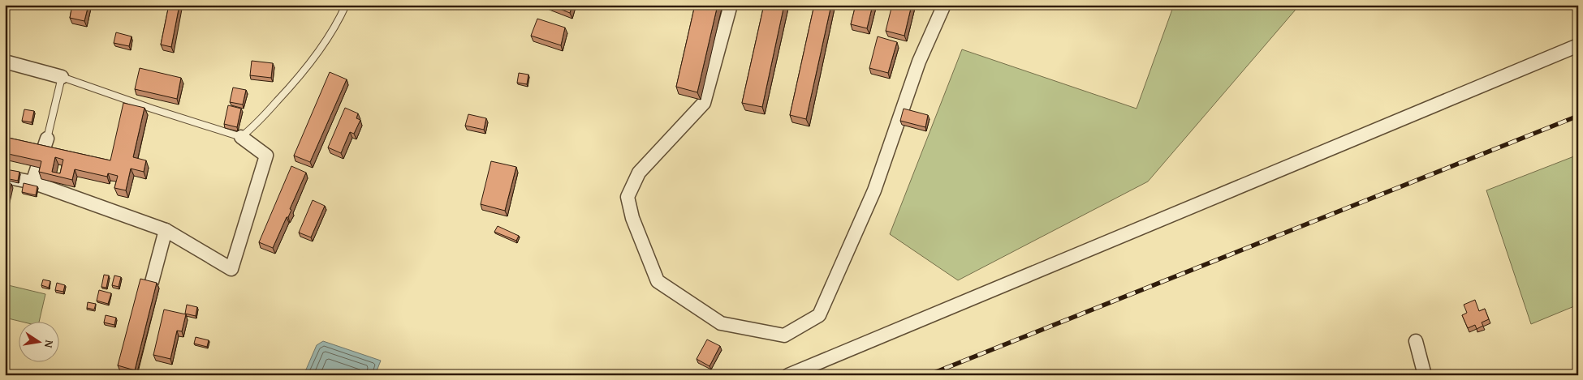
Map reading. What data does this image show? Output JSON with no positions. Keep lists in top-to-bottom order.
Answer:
{
  "north": "right"
}
